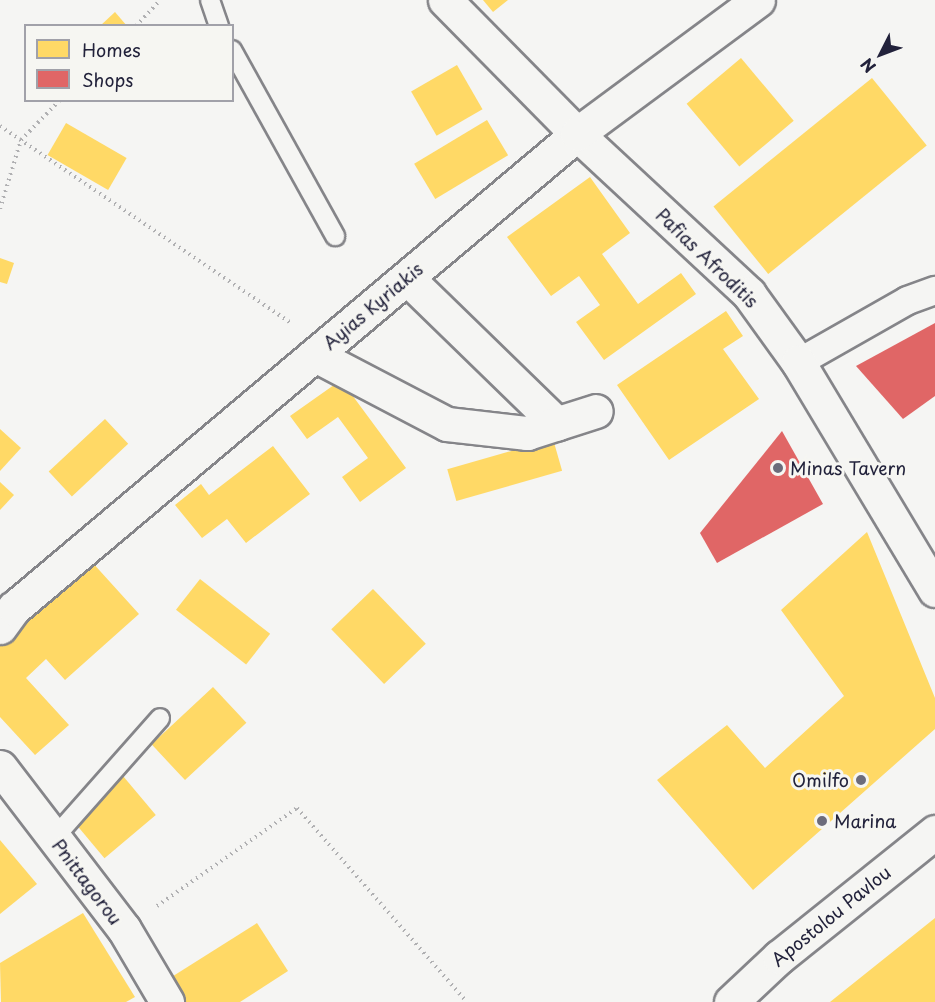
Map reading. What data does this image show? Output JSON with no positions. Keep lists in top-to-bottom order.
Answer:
{
  "streets": {
    "street": [
      "Pafias Afroditis",
      "Ayias Kyriakis",
      "Pnittagorou",
      "Apostolou Pavlou"
    ]
  },
  "crossings": [
    ["Pafias Afroditis", "Ayias Kyriakis"]
  ],
  "places": ["Minas Tavern", "Omilfo", "Marina"],
  "legend": ["Homes", "Shops"],
  "north": "bottom left"
}
